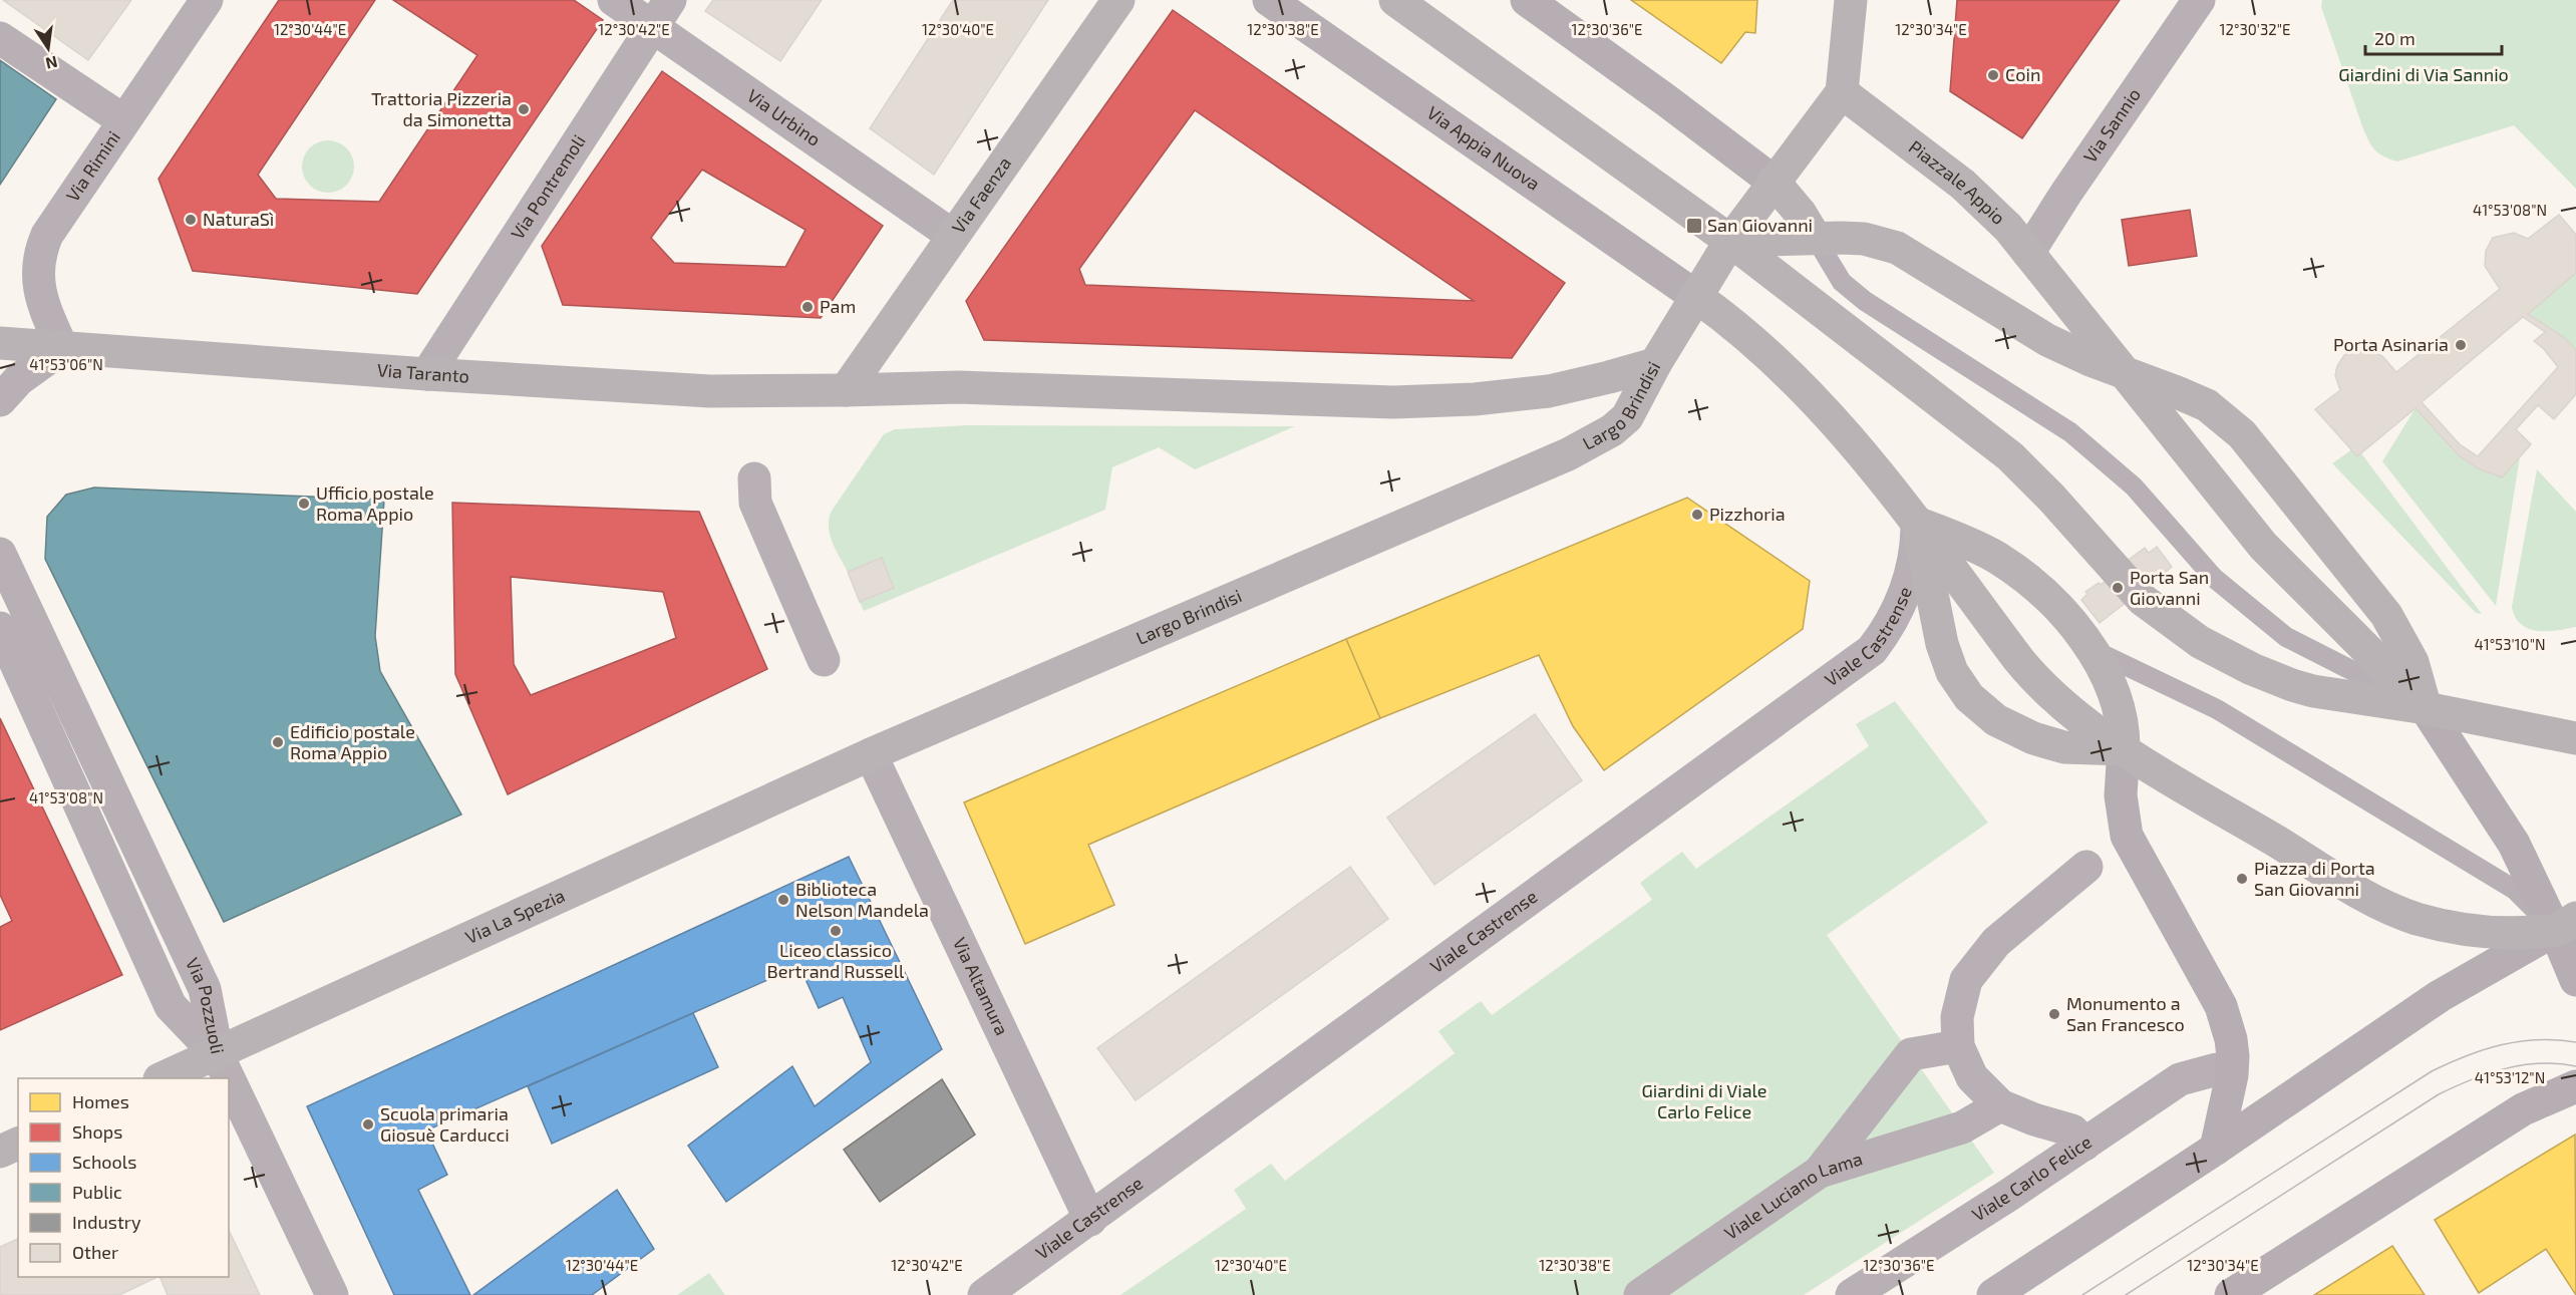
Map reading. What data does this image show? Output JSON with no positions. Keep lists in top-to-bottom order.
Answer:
{
  "streets": {
    "main road": [
      "Via Appia Nuova",
      "Piazzale Appio",
      "Via Faenza",
      "Via Taranto",
      "Largo Brindisi",
      "Via La Spezia"
    ],
    "street": [
      "Via Urbino",
      "Via Sannio",
      "Via Rimini",
      "Via Pontremoli",
      "Viale Castrense",
      "Via Altamura",
      "Via Pozzuoli",
      "Viale Carlo Felice",
      "Viale Luciano Lama"
    ]
  },
  "crossings": [
    ["Via Urbino", "Via Pontremoli"],
    ["Via Urbino", "Via Faenza"],
    ["Via Sannio", "Piazzale Appio"],
    ["Via Rimini", "Via Taranto"],
    ["Via Pontremoli", "Via Taranto"],
    ["Via Faenza", "Via Taranto"],
    ["Via Faenza", "Largo Brindisi"],
    ["Via Taranto", "Largo Brindisi"],
    ["Largo Brindisi", "Via La Spezia"],
    ["Largo Brindisi", "Via Altamura"],
    ["Viale Castrense", "Via Altamura"],
    ["Via La Spezia", "Via Altamura"],
    ["Via La Spezia", "Via Pozzuoli"]
  ],
  "parks": ["Giardini di Via Sannio", "Giardini di Viale Carlo Felice"],
  "places": {
    "other": [
      "Coin",
      "Trattoria Pizzeria da Simonetta",
      "NaturaSì",
      "Pam",
      "Porta Asinaria",
      "Ufficio postale Roma Appio",
      "Pizzhoria",
      "Porta San Giovanni",
      "Edificio postale Roma Appio",
      "Piazza di Porta San Giovanni",
      "Biblioteca Nelson Mandela",
      "Liceo classico Bertrand Russell",
      "Monumento a San Francesco",
      "Scuola primaria Giosuè Carducci"
    ],
    "transit": ["San Giovanni"]
  },
  "legend": [
    "Homes",
    "Shops",
    "Schools",
    "Public",
    "Industry",
    "Other"
  ],
  "scale_bar": "20 m",
  "north": "bottom",
  "coordinates": [
    "12°30'44\"E",
    "12°30'42\"E",
    "12°30'40\"E",
    "12°30'38\"E",
    "12°30'36\"E",
    "12°30'34\"E",
    "12°30'32\"E",
    "41°53'08\"N",
    "41°53'06\"N",
    "41°53'10\"N",
    "41°53'12\"N"
  ]
}
